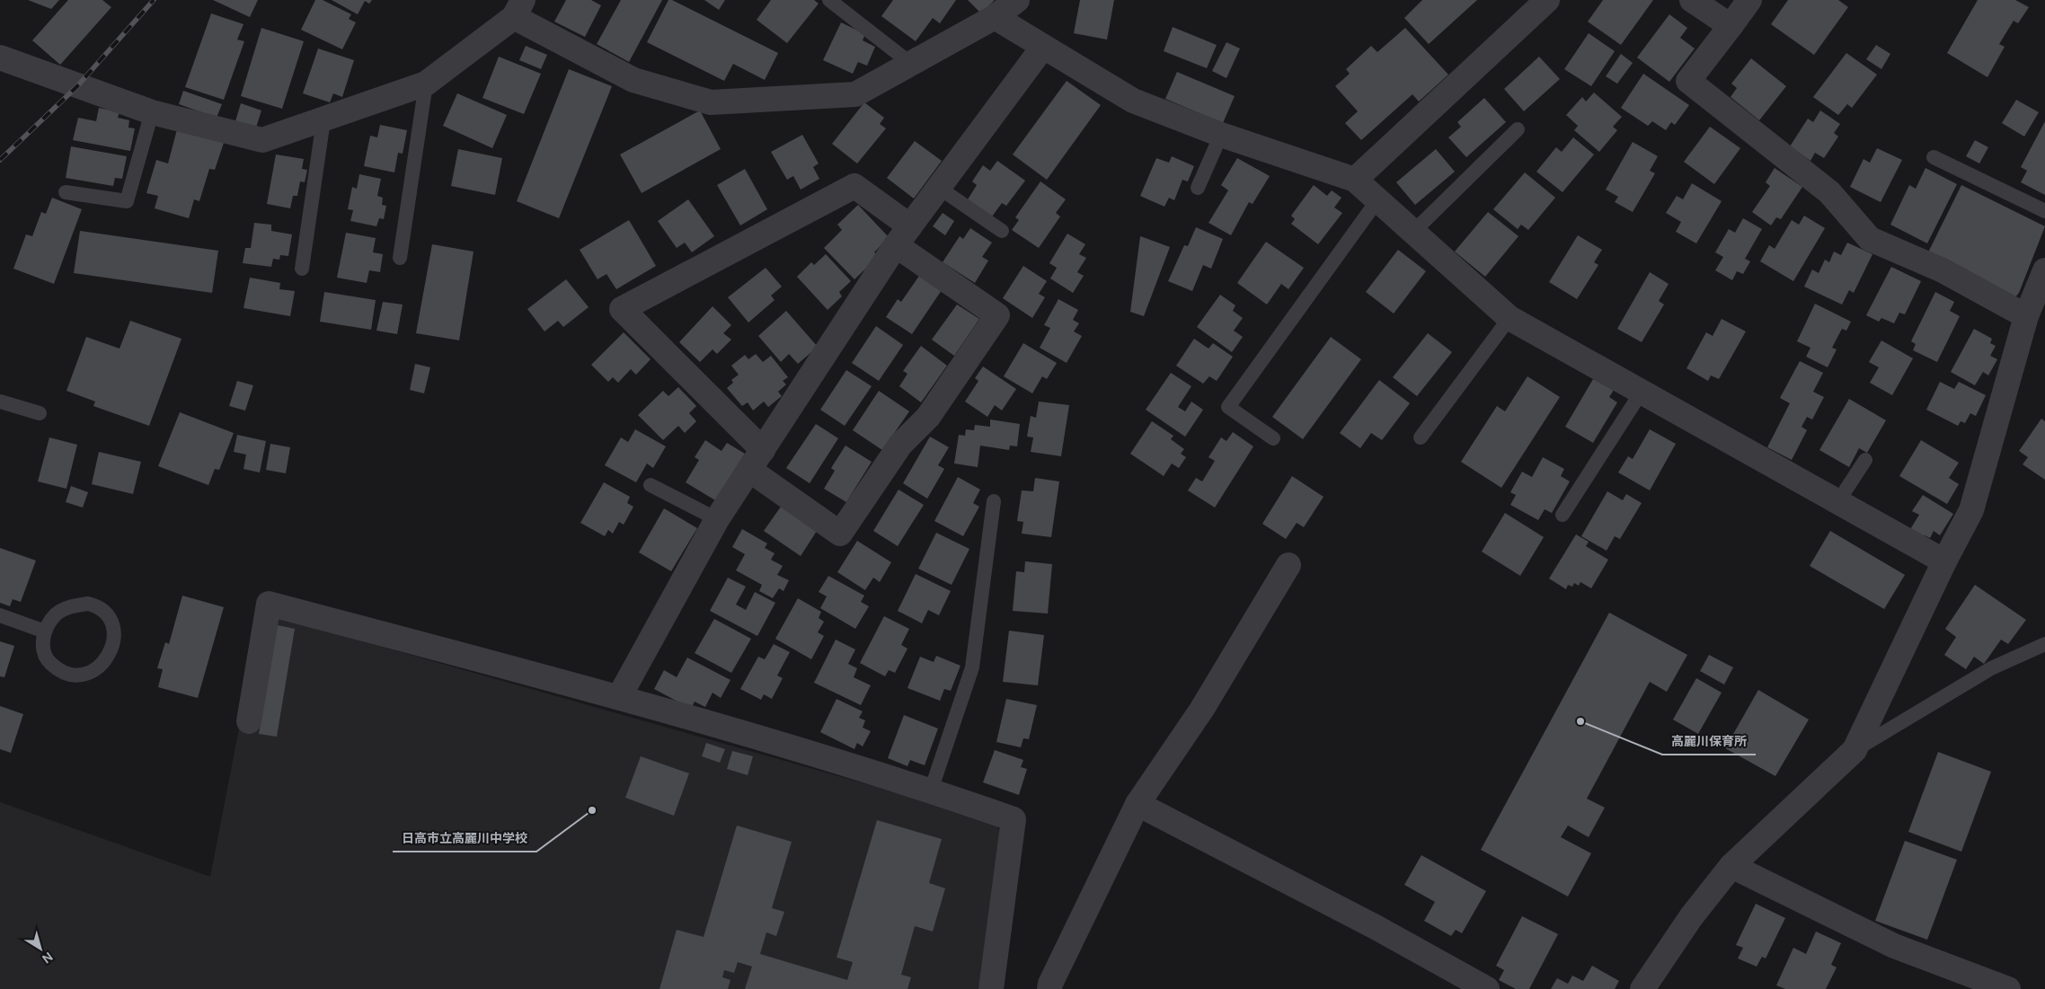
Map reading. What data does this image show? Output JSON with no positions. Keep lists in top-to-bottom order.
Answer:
{
  "places": ["高麗川保育所", "日高市立高麗川中学校"],
  "north": "bottom right"
}
